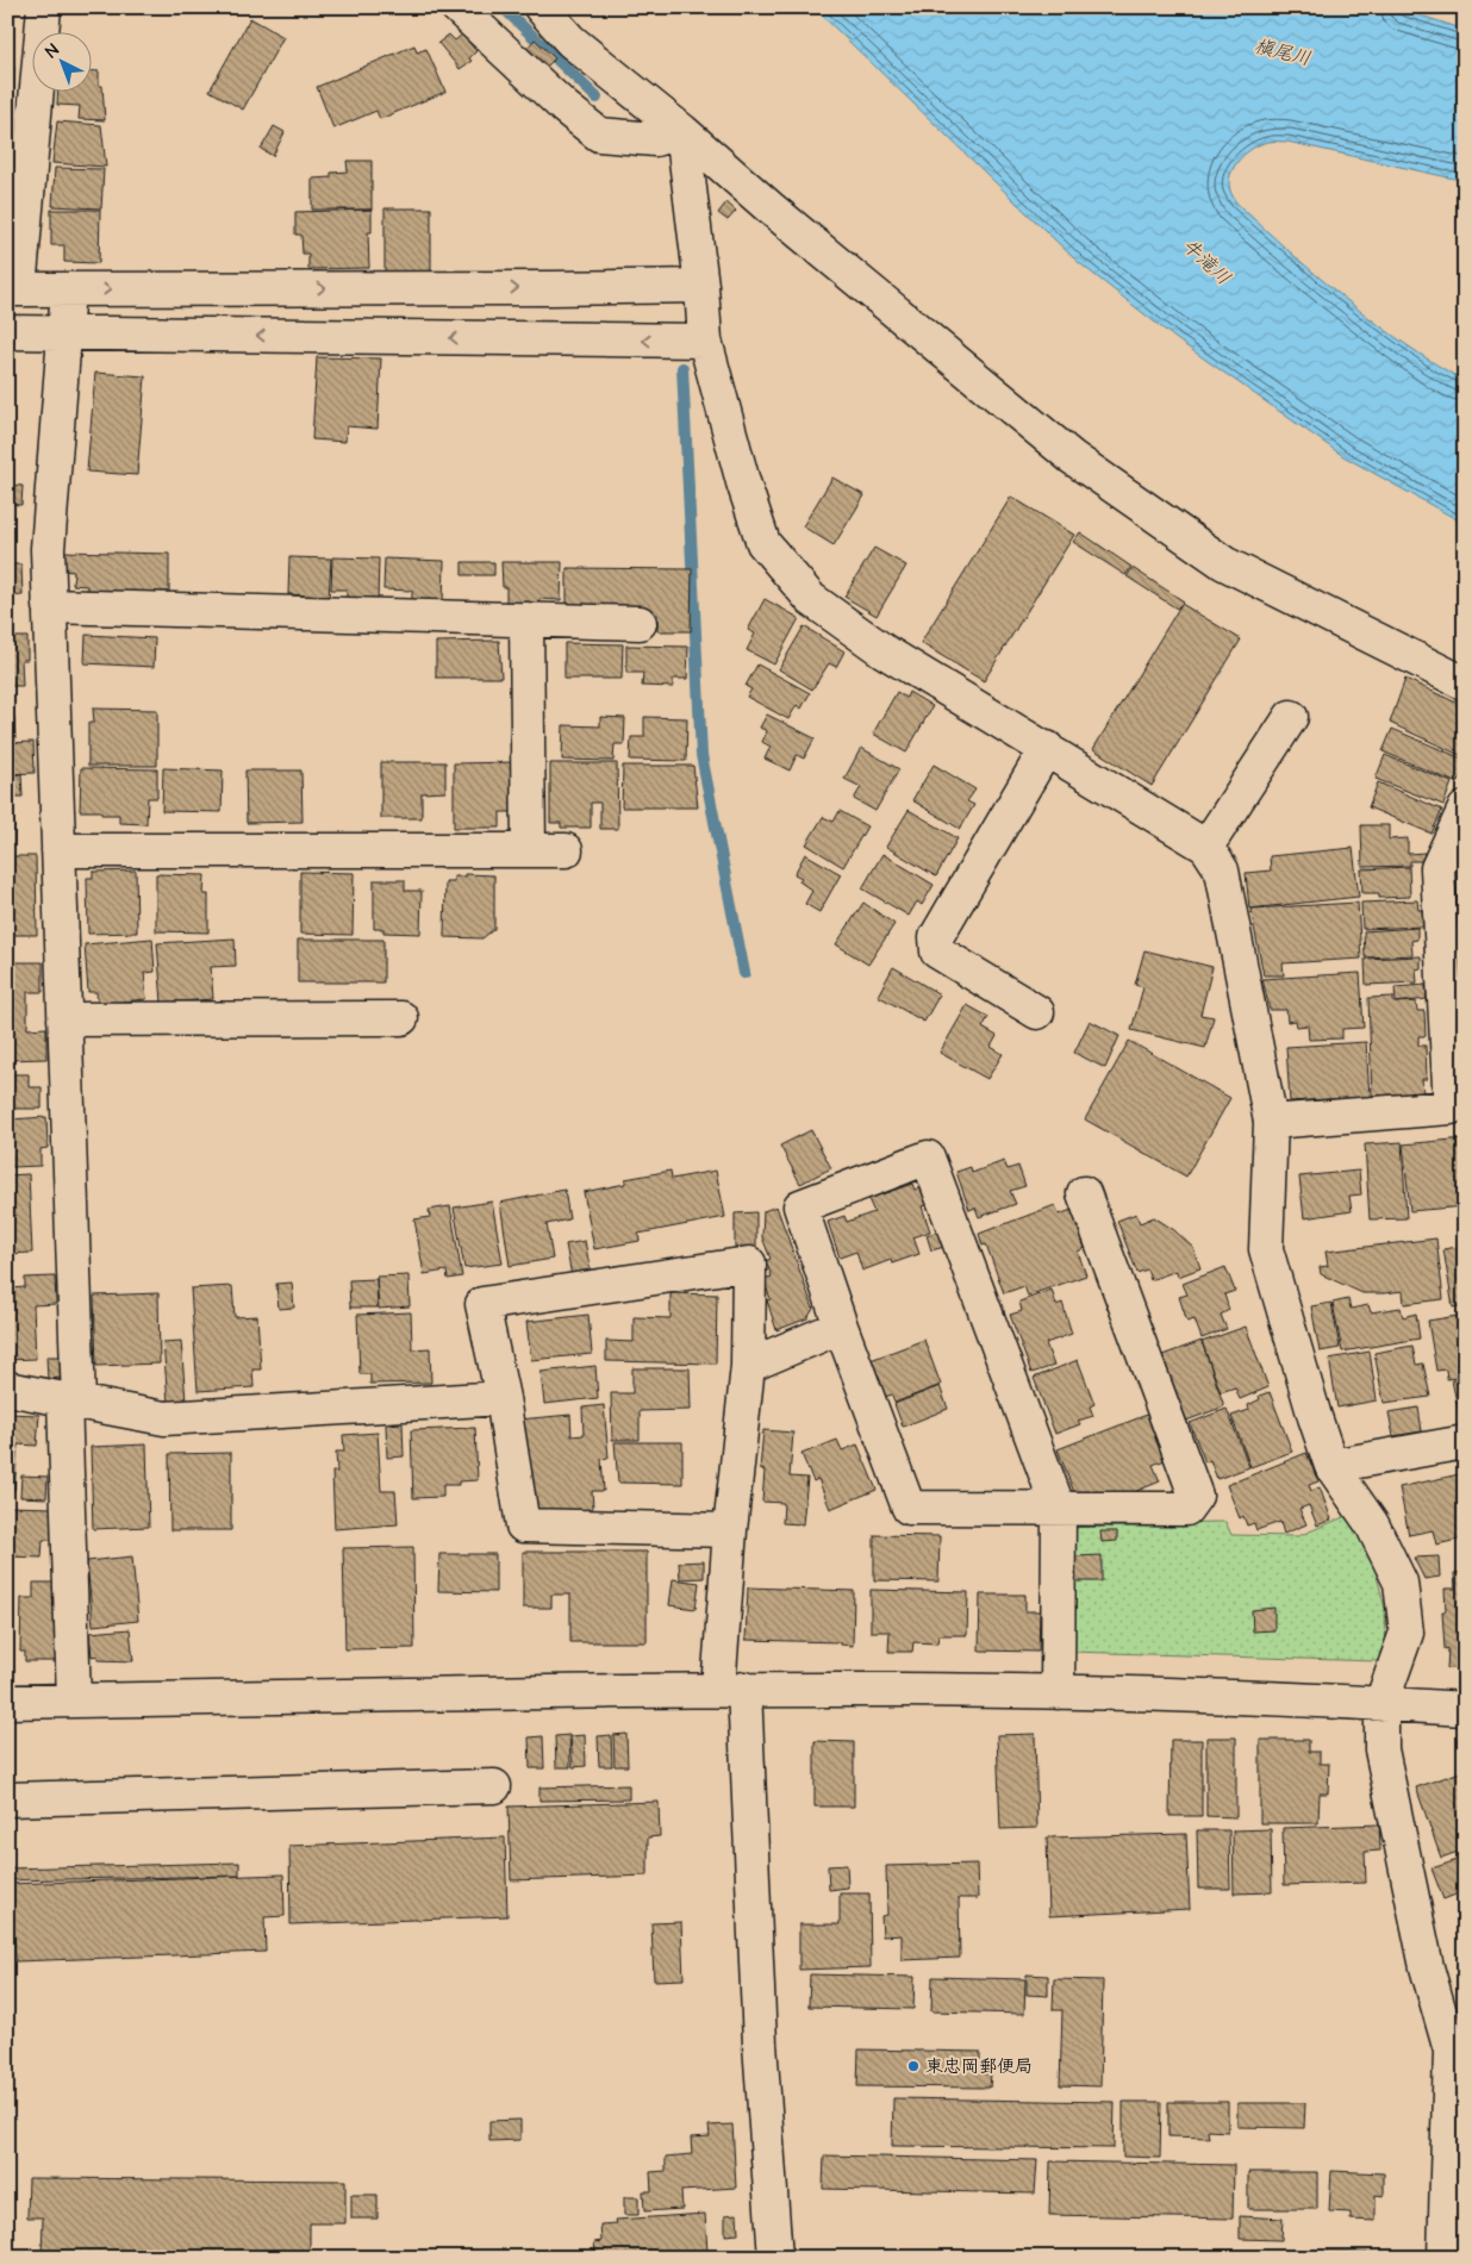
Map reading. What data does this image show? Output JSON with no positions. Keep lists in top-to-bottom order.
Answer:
{
  "water": ["槇尾川", "牛滝川"],
  "places": ["東忠岡郵便局"],
  "north": "top left"
}
